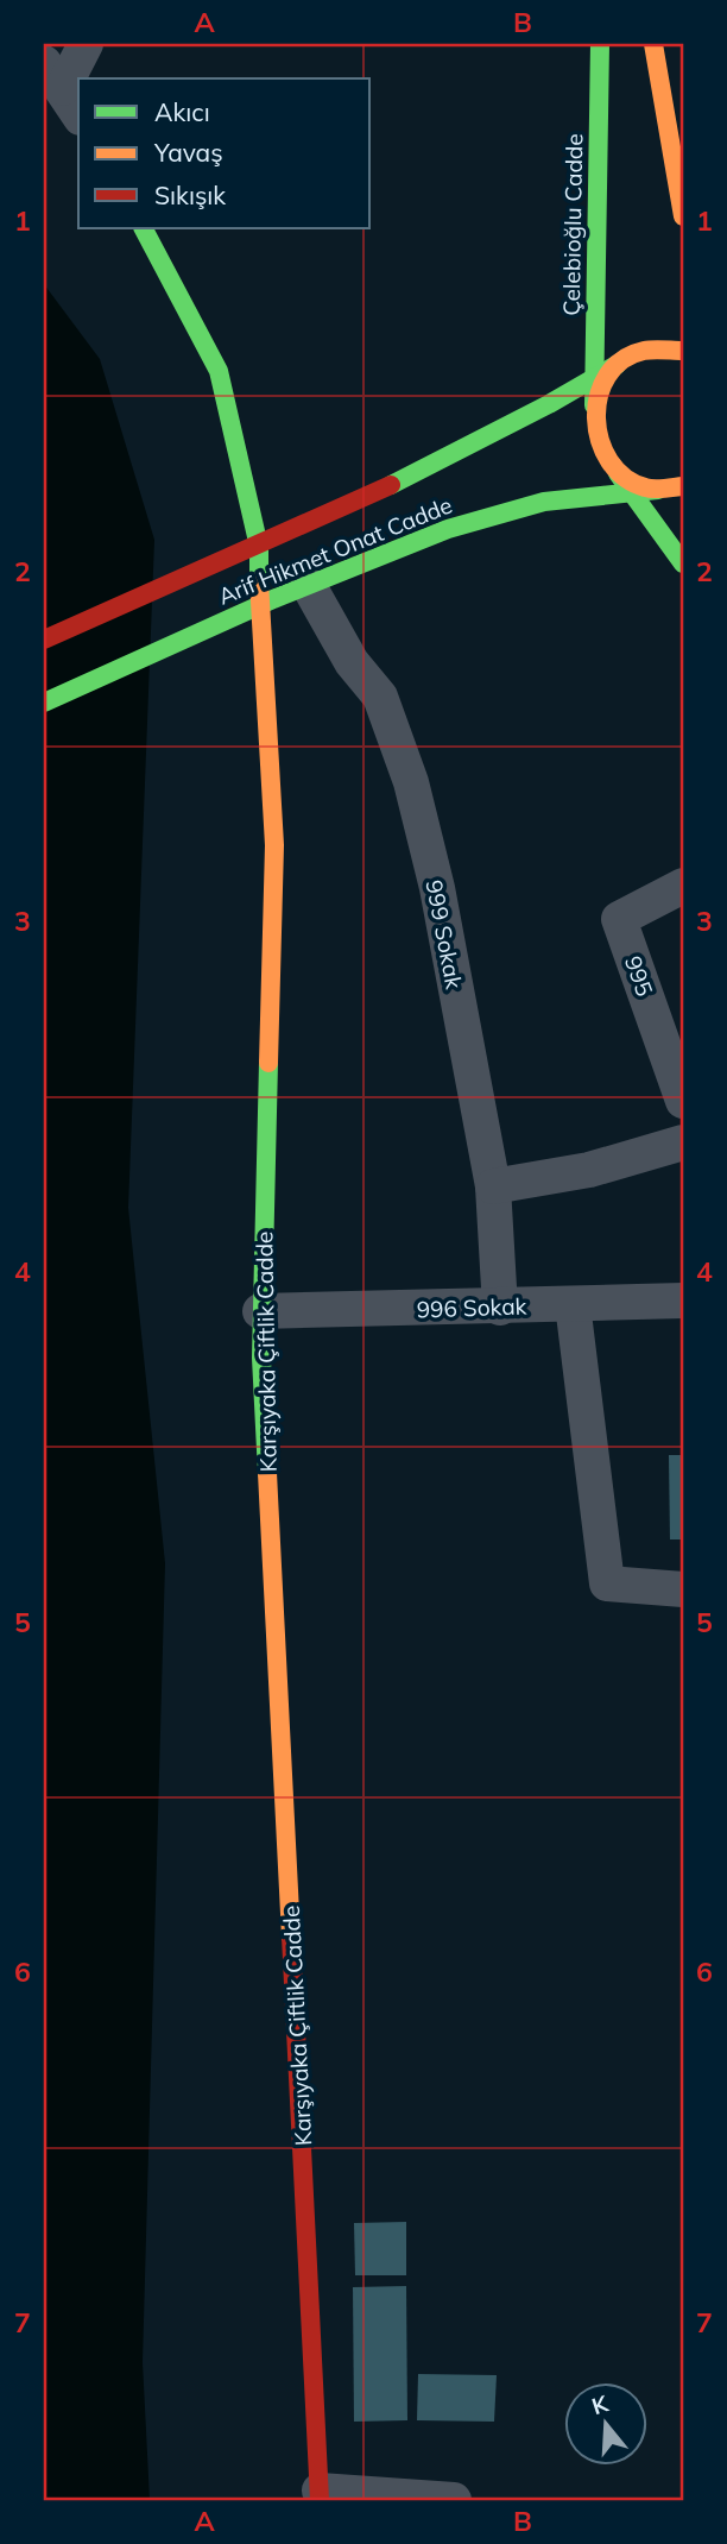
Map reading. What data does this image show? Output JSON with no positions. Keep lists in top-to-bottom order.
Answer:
{
  "streets": {
    "main road": ["Çelebioğlu Cadde", "Arif Hikmet Onat Cadde", "Karşıyaka Çiftlik Cadde"],
    "street": ["999 Sokak", "995", "996 Sokak"]
  },
  "crossings": [
    ["Çelebioğlu Cadde", "Arif Hikmet Onat Cadde"],
    ["Arif Hikmet Onat Cadde", "999 Sokak"],
    ["Arif Hikmet Onat Cadde", "Karşıyaka Çiftlik Cadde"],
    ["999 Sokak", "996 Sokak"],
    ["996 Sokak", "Karşıyaka Çiftlik Cadde"]
  ],
  "legend": ["Akıcı", "Yavaş", "Sıkışık"],
  "north": "top",
  "grid": {
    "columns": ["A", "B"],
    "rows": [
      "1",
      "2",
      "3",
      "4",
      "5",
      "6",
      "7"
    ]
  }
}
